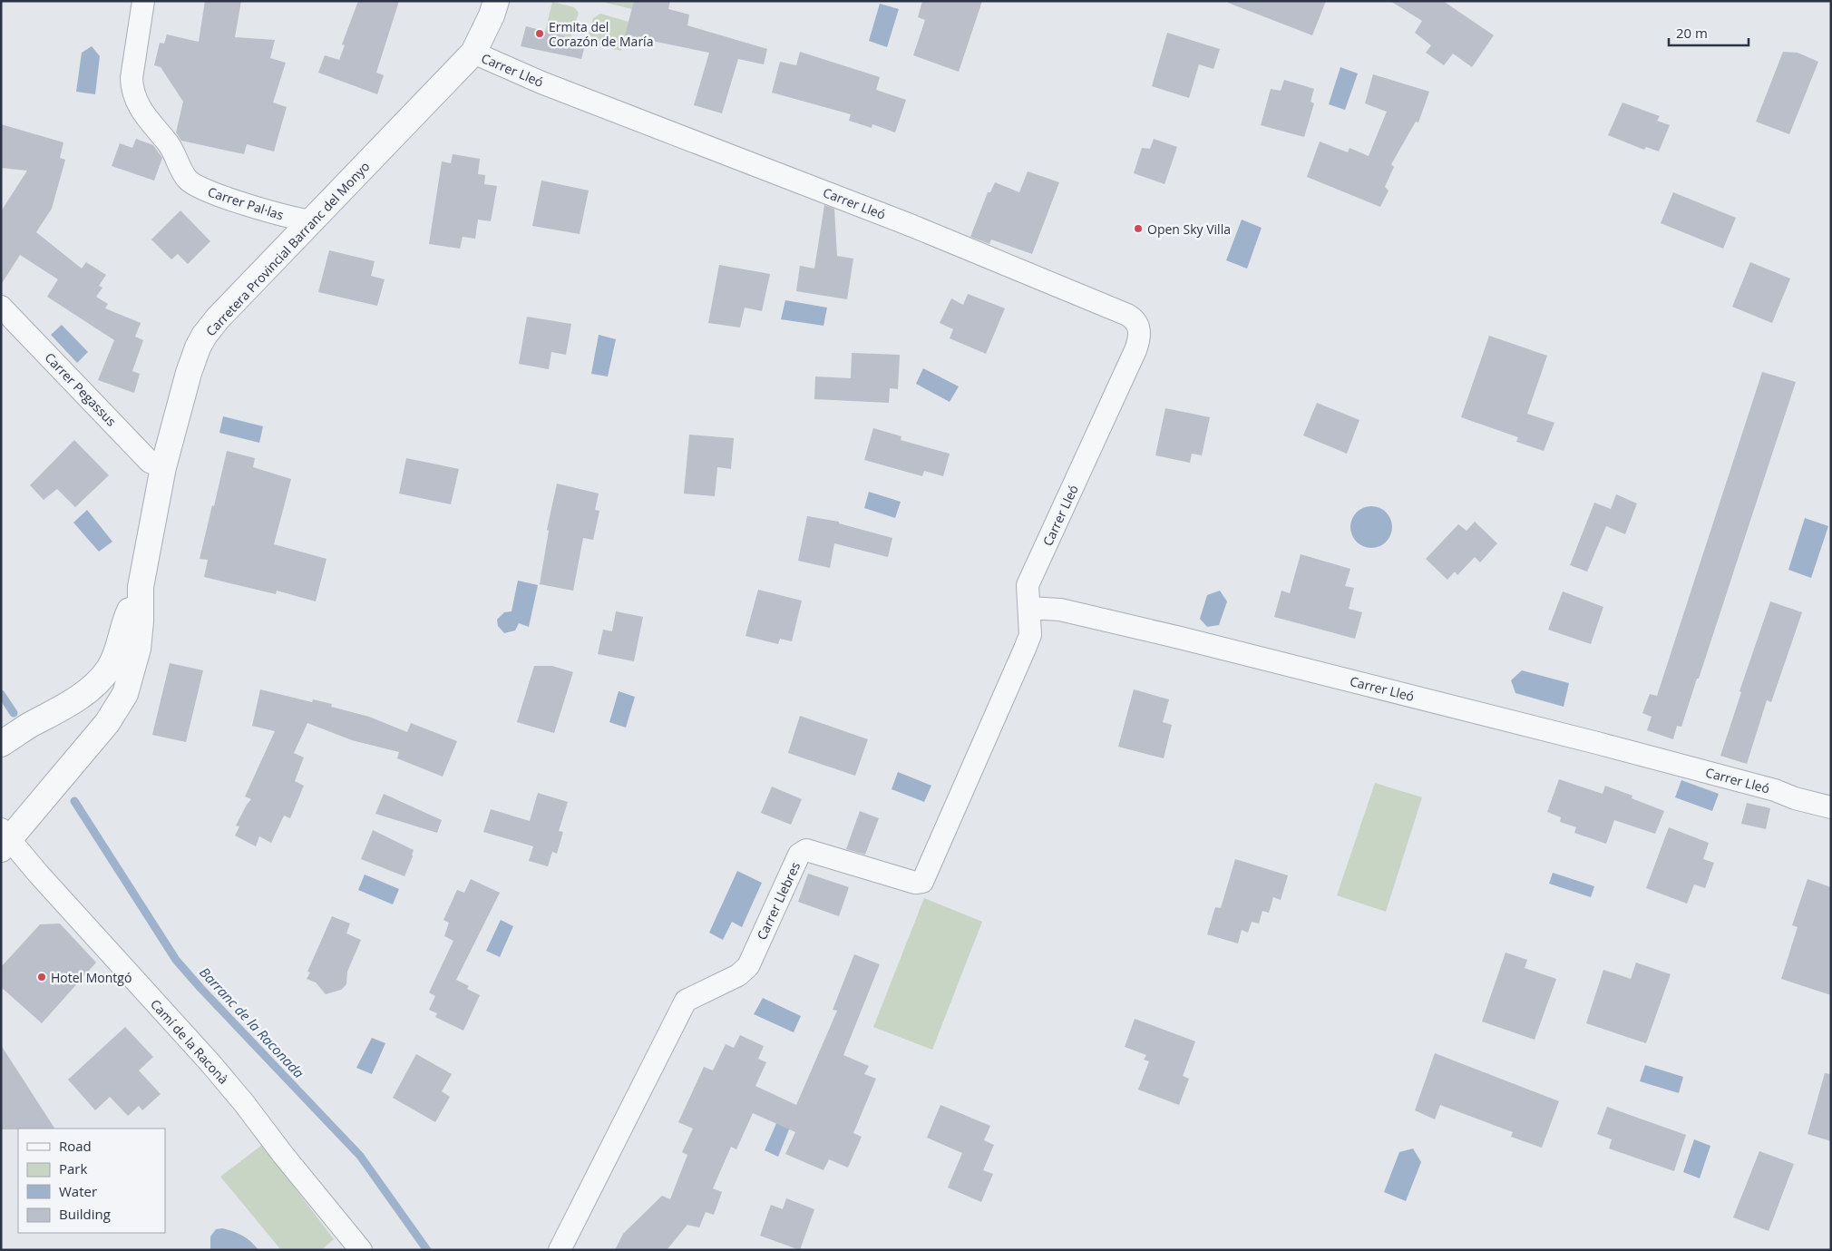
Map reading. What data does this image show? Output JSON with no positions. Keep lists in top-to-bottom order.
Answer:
{
  "streets": {
    "street": [
      "Carrer Lleó",
      "Carrer Pal·las",
      "Carretera Provincial Barranc del Monyo",
      "Carrer Pegassus",
      "Carrer Llebres",
      "Camí de la Raconà"
    ]
  },
  "crossings": [
    ["Carrer Lleó", "Carretera Provincial Barranc del Monyo"],
    ["Carrer Lleó", "Carrer Llebres"],
    ["Carrer Pal·las", "Carretera Provincial Barranc del Monyo"],
    ["Carretera Provincial Barranc del Monyo", "Carrer Pegassus"],
    ["Carretera Provincial Barranc del Monyo", "Camí de la Raconà"]
  ],
  "water": ["Barranc de la Raconada"],
  "places": ["Ermita del Corazón de María", "Open Sky Villa", "Hotel Montgó"],
  "legend": [
    "Road",
    "Park",
    "Water",
    "Building"
  ],
  "scale_bar": "20 m"
}
